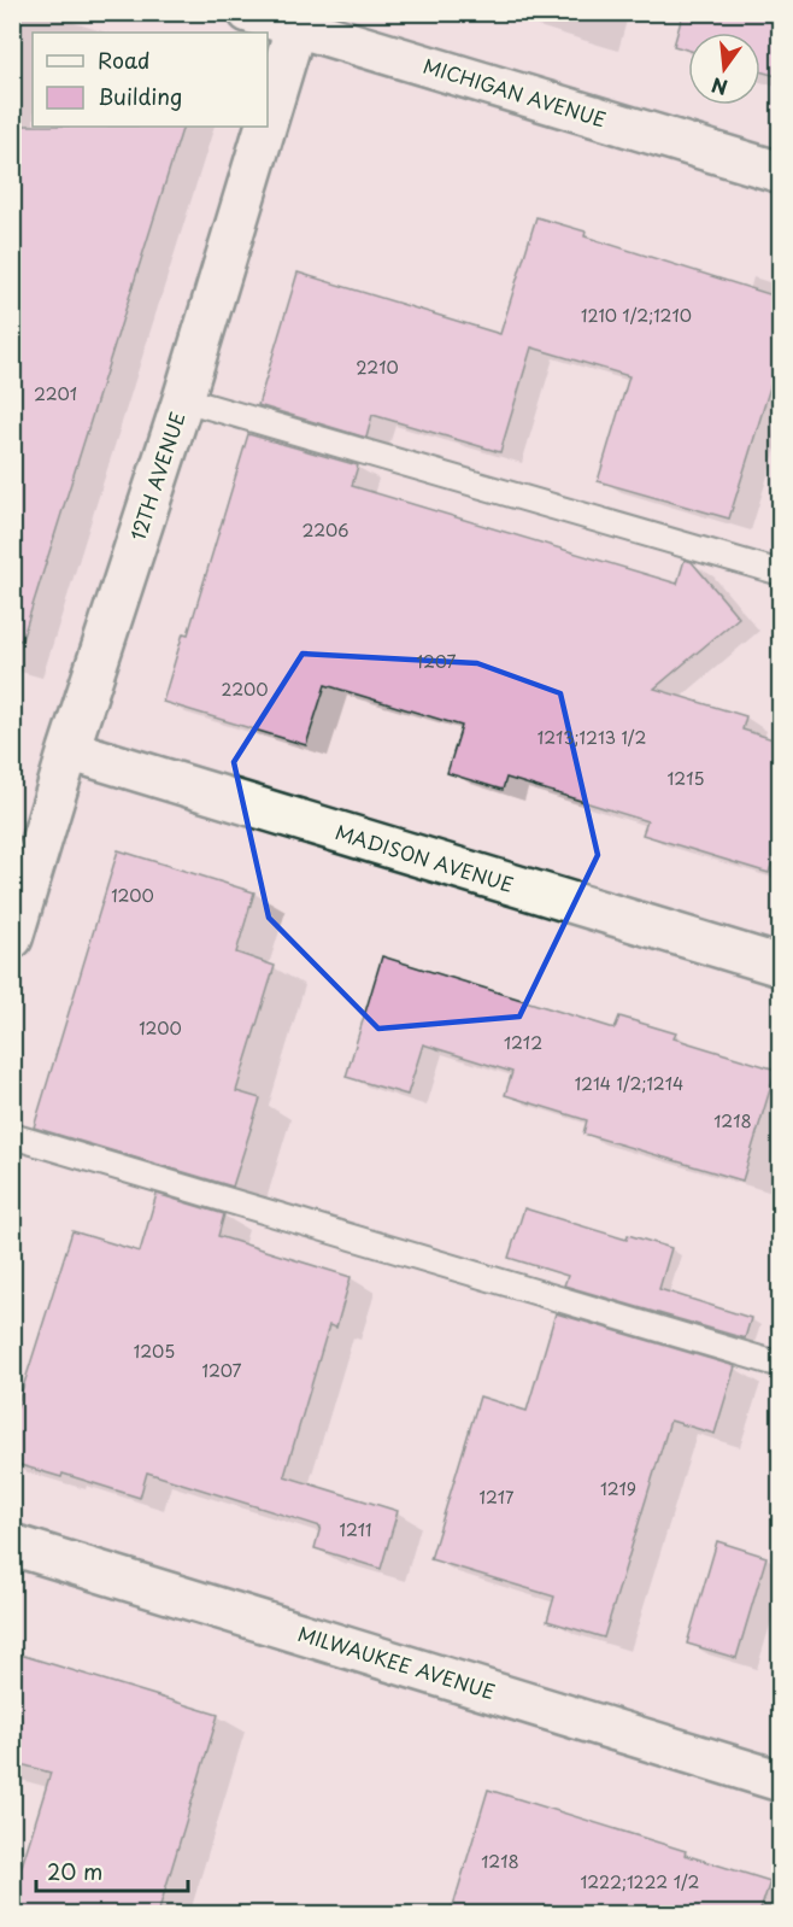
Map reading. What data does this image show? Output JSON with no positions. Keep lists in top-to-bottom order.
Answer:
{
  "streets": {
    "street": [
      "MICHIGAN AVENUE",
      "12TH AVENUE",
      "MADISON AVENUE",
      "MILWAUKEE AVENUE"
    ]
  },
  "crossings": [
    ["MICHIGAN AVENUE", "12TH AVENUE"],
    ["12TH AVENUE", "MADISON AVENUE"]
  ],
  "house_numbers": [
    "1210 1/2;1210",
    "2210",
    "2201",
    "2206",
    "1207",
    "2200",
    "1213;1213 1/2",
    "1215",
    "1200",
    "1200",
    "1212",
    "1214 1/2;1214",
    "1218",
    "1205",
    "1207",
    "1219",
    "1217",
    "1211",
    "1218",
    "1222;1222 1/2"
  ],
  "legend": ["Road", "Building"],
  "scale_bar": "20 m",
  "north": "bottom"
}
